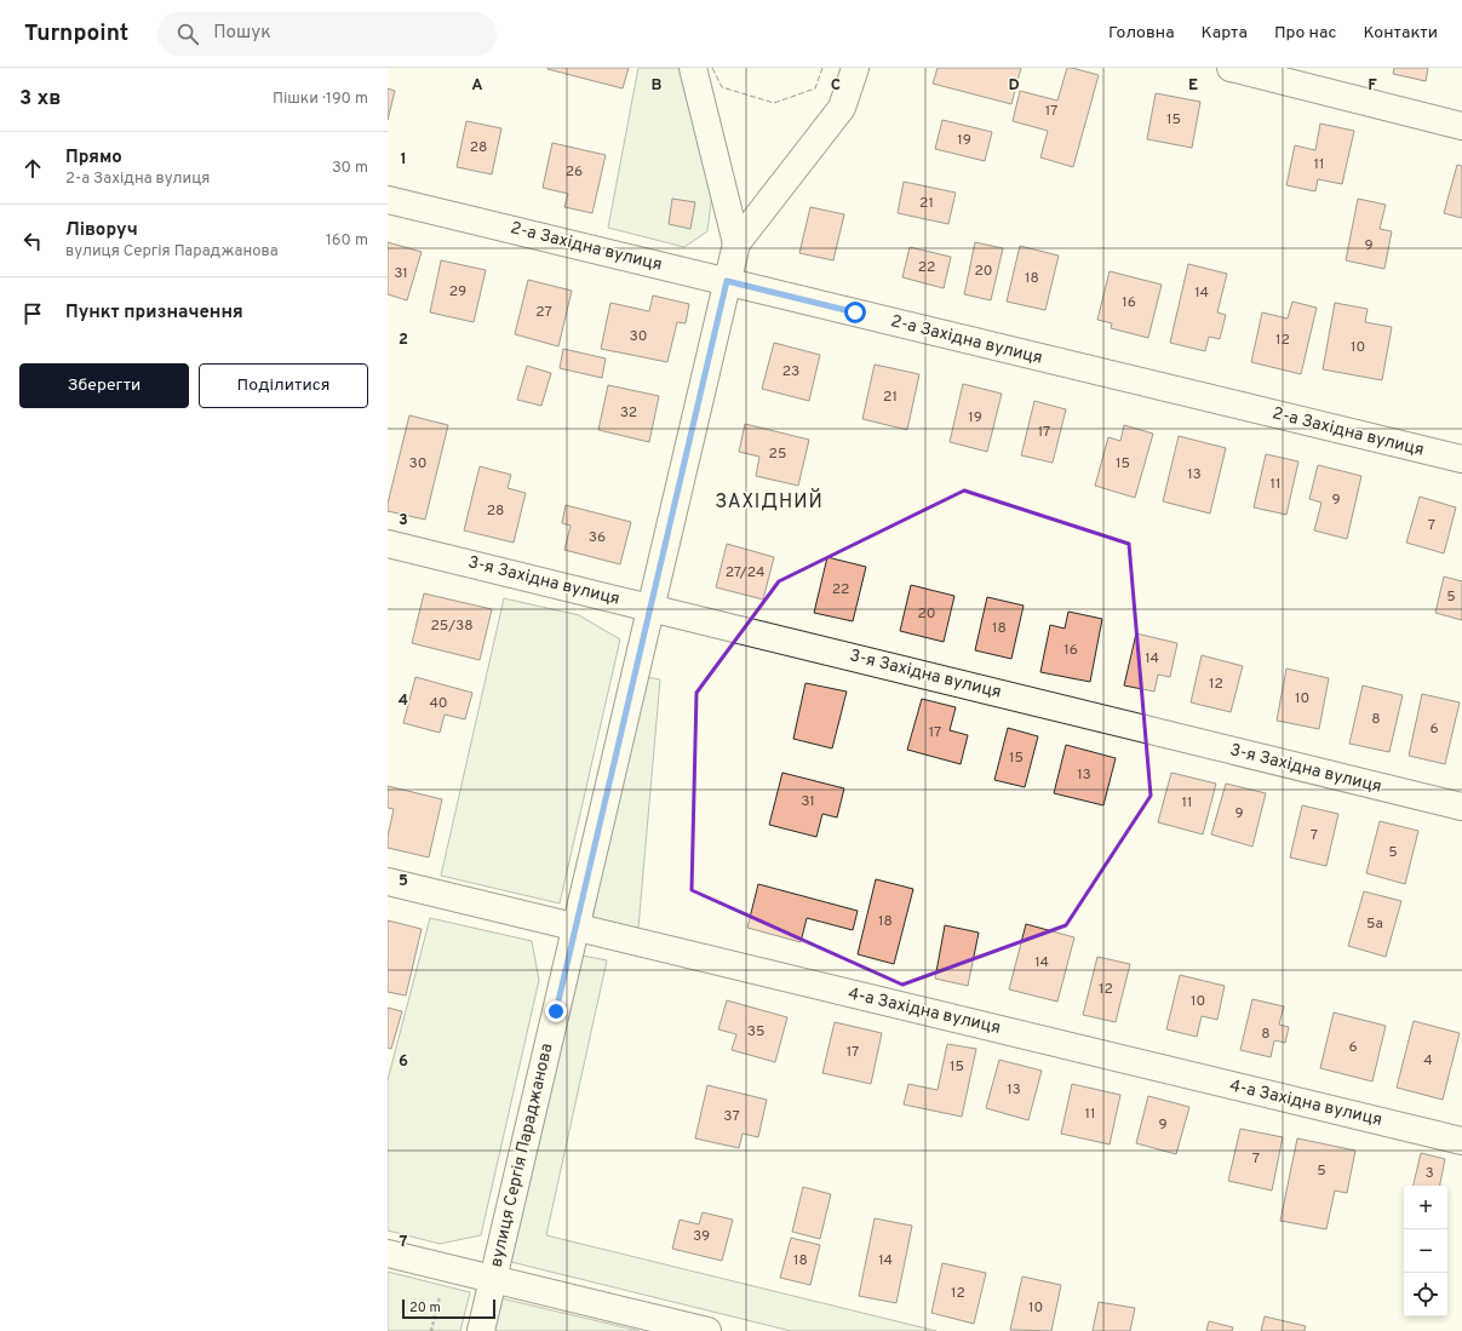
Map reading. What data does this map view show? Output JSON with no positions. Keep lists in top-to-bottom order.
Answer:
{
  "streets": {
    "street": [
      "2-а Західна вулиця",
      "3-я Західна вулиця",
      "4-а Західна вулиця",
      "вулиця Сергія Параджанова"
    ]
  },
  "crossings": [
    ["2-а Західна вулиця", "вулиця Сергія Параджанова"],
    ["3-я Західна вулиця", "вулиця Сергія Параджанова"],
    ["4-а Західна вулиця", "вулиця Сергія Параджанова"]
  ],
  "districts": ["ЗАХІДНИЙ"],
  "house_numbers": [
    "17",
    "15",
    "19",
    "28",
    "11",
    "26",
    "21",
    "9",
    "22",
    "20",
    "31",
    "18",
    "29",
    "14",
    "16",
    "27",
    "30",
    "12",
    "10",
    "23",
    "21",
    "32",
    "19",
    "17",
    "25",
    "30",
    "15",
    "13",
    "11",
    "9",
    "28",
    "7",
    "36",
    "27/24",
    "22",
    "5",
    "20",
    "25/38",
    "18",
    "16",
    "14",
    "12",
    "10",
    "40",
    "8",
    "6",
    "17",
    "15",
    "13",
    "31",
    "11",
    "9",
    "7",
    "5",
    "18",
    "5а",
    "14",
    "12",
    "10",
    "35",
    "8",
    "6",
    "17",
    "4",
    "15",
    "13",
    "11",
    "37",
    "9",
    "7",
    "5",
    "3",
    "39",
    "18",
    "14",
    "12",
    "10"
  ],
  "scale_bar": "20 m",
  "page": {
    "header": "Turnpoint",
    "search": "Пошук",
    "nav": [
      "Головна",
      "Карта",
      "Про нас",
      "Контакти"
    ],
    "heading": ["3 хв", "Пішки · 190 m"],
    "list": [
      ["Прямо", "2-а Західна вулиця", "30 m"],
      ["Ліворуч", "вулиця Сергія Параджанова", "160 m"],
      "Пункт призначення"
    ],
    "buttons": ["Зберегти", "Поділитися"],
    "map_buttons": ["+", "−"],
    "scale": "20 m"
  },
  "grid": {
    "columns": [
      "A",
      "B",
      "C",
      "D",
      "E",
      "F"
    ],
    "rows": [
      "1",
      "2",
      "3",
      "4",
      "5",
      "6",
      "7"
    ]
  }
}
